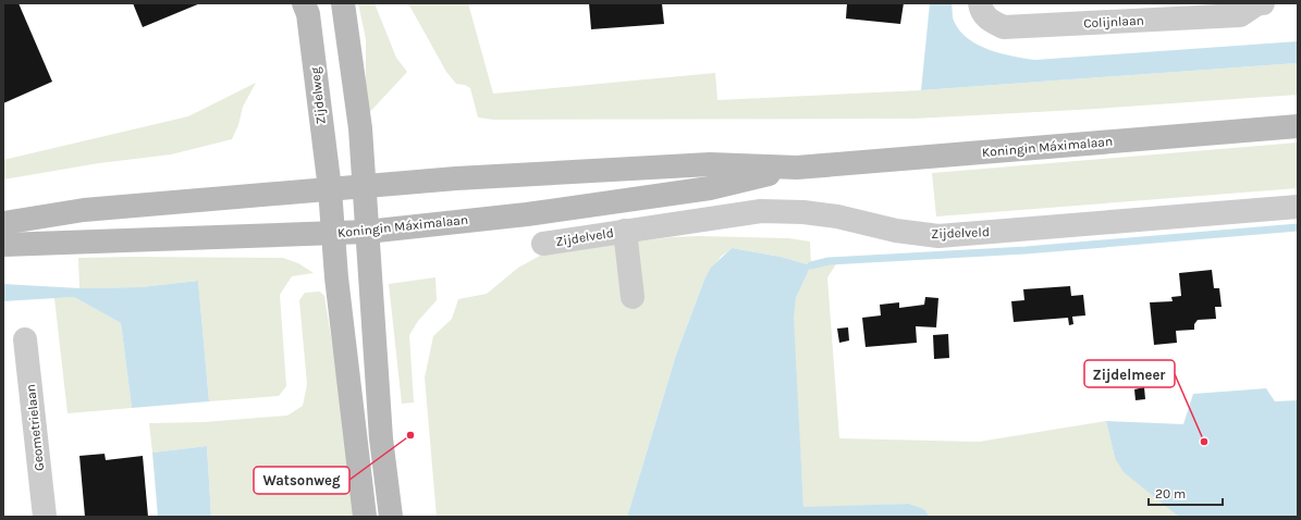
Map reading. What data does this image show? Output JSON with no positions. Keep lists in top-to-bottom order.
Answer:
{
  "streets": {
    "street": [
      "Colijnlaan",
      "Zijdelweg",
      "Koningin Máximalaan",
      "Zijdelveld",
      "Geometrielaan"
    ]
  },
  "crossings": [
    ["Zijdelweg", "Koningin Máximalaan"]
  ],
  "places": ["Watsonweg", "Zijdelmeer"],
  "scale_bar": "20 m"
}
